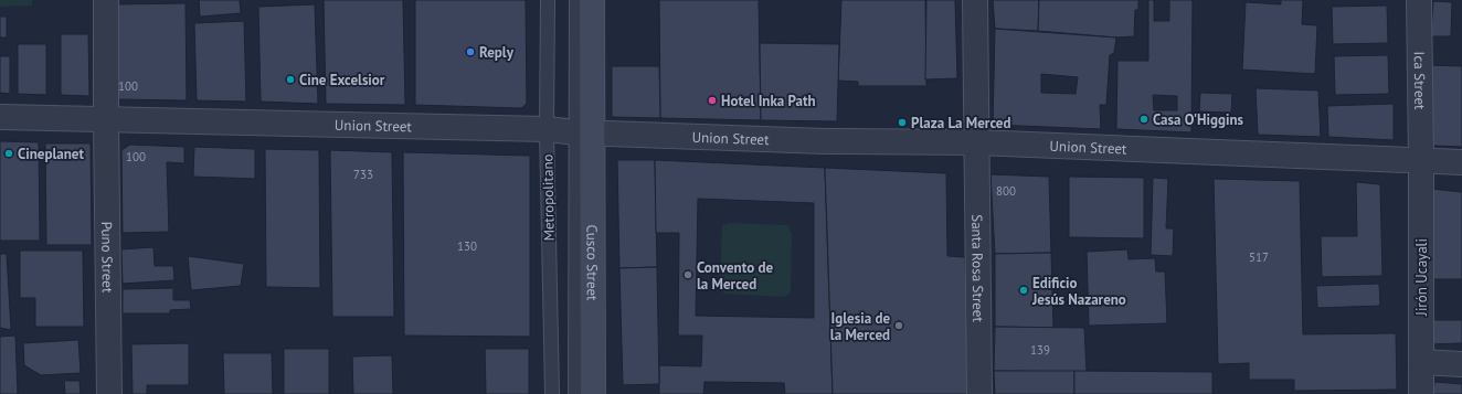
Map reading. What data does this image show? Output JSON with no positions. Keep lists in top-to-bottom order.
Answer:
{
  "streets": {
    "street": [
      "Ica Street",
      "Union Street",
      "Puno Street",
      "Cusco Street",
      "Santa Rosa Street",
      "Jirón Ucayali"
    ],
    "lane": ["Metropolitano"]
  },
  "crossings": [
    ["Ica Street", "Union Street"],
    ["Ica Street", "Jirón Ucayali"],
    ["Union Street", "Metropolitano"],
    ["Union Street", "Puno Street"],
    ["Union Street", "Cusco Street"],
    ["Union Street", "Santa Rosa Street"],
    ["Union Street", "Jirón Ucayali"],
    ["Metropolitano", "Cusco Street"]
  ],
  "places": [
    "Reply",
    "Cine Excelsior",
    "Hotel Inka Path",
    "Casa O'Higgins",
    "Plaza La Merced",
    "Cineplanet",
    "Convento de la Merced",
    "Edificio Jesús Nazareno",
    "Iglesia de la Merced"
  ],
  "house_numbers": [
    "100",
    "100",
    "733",
    "800",
    "130",
    "517",
    "139"
  ]
}
